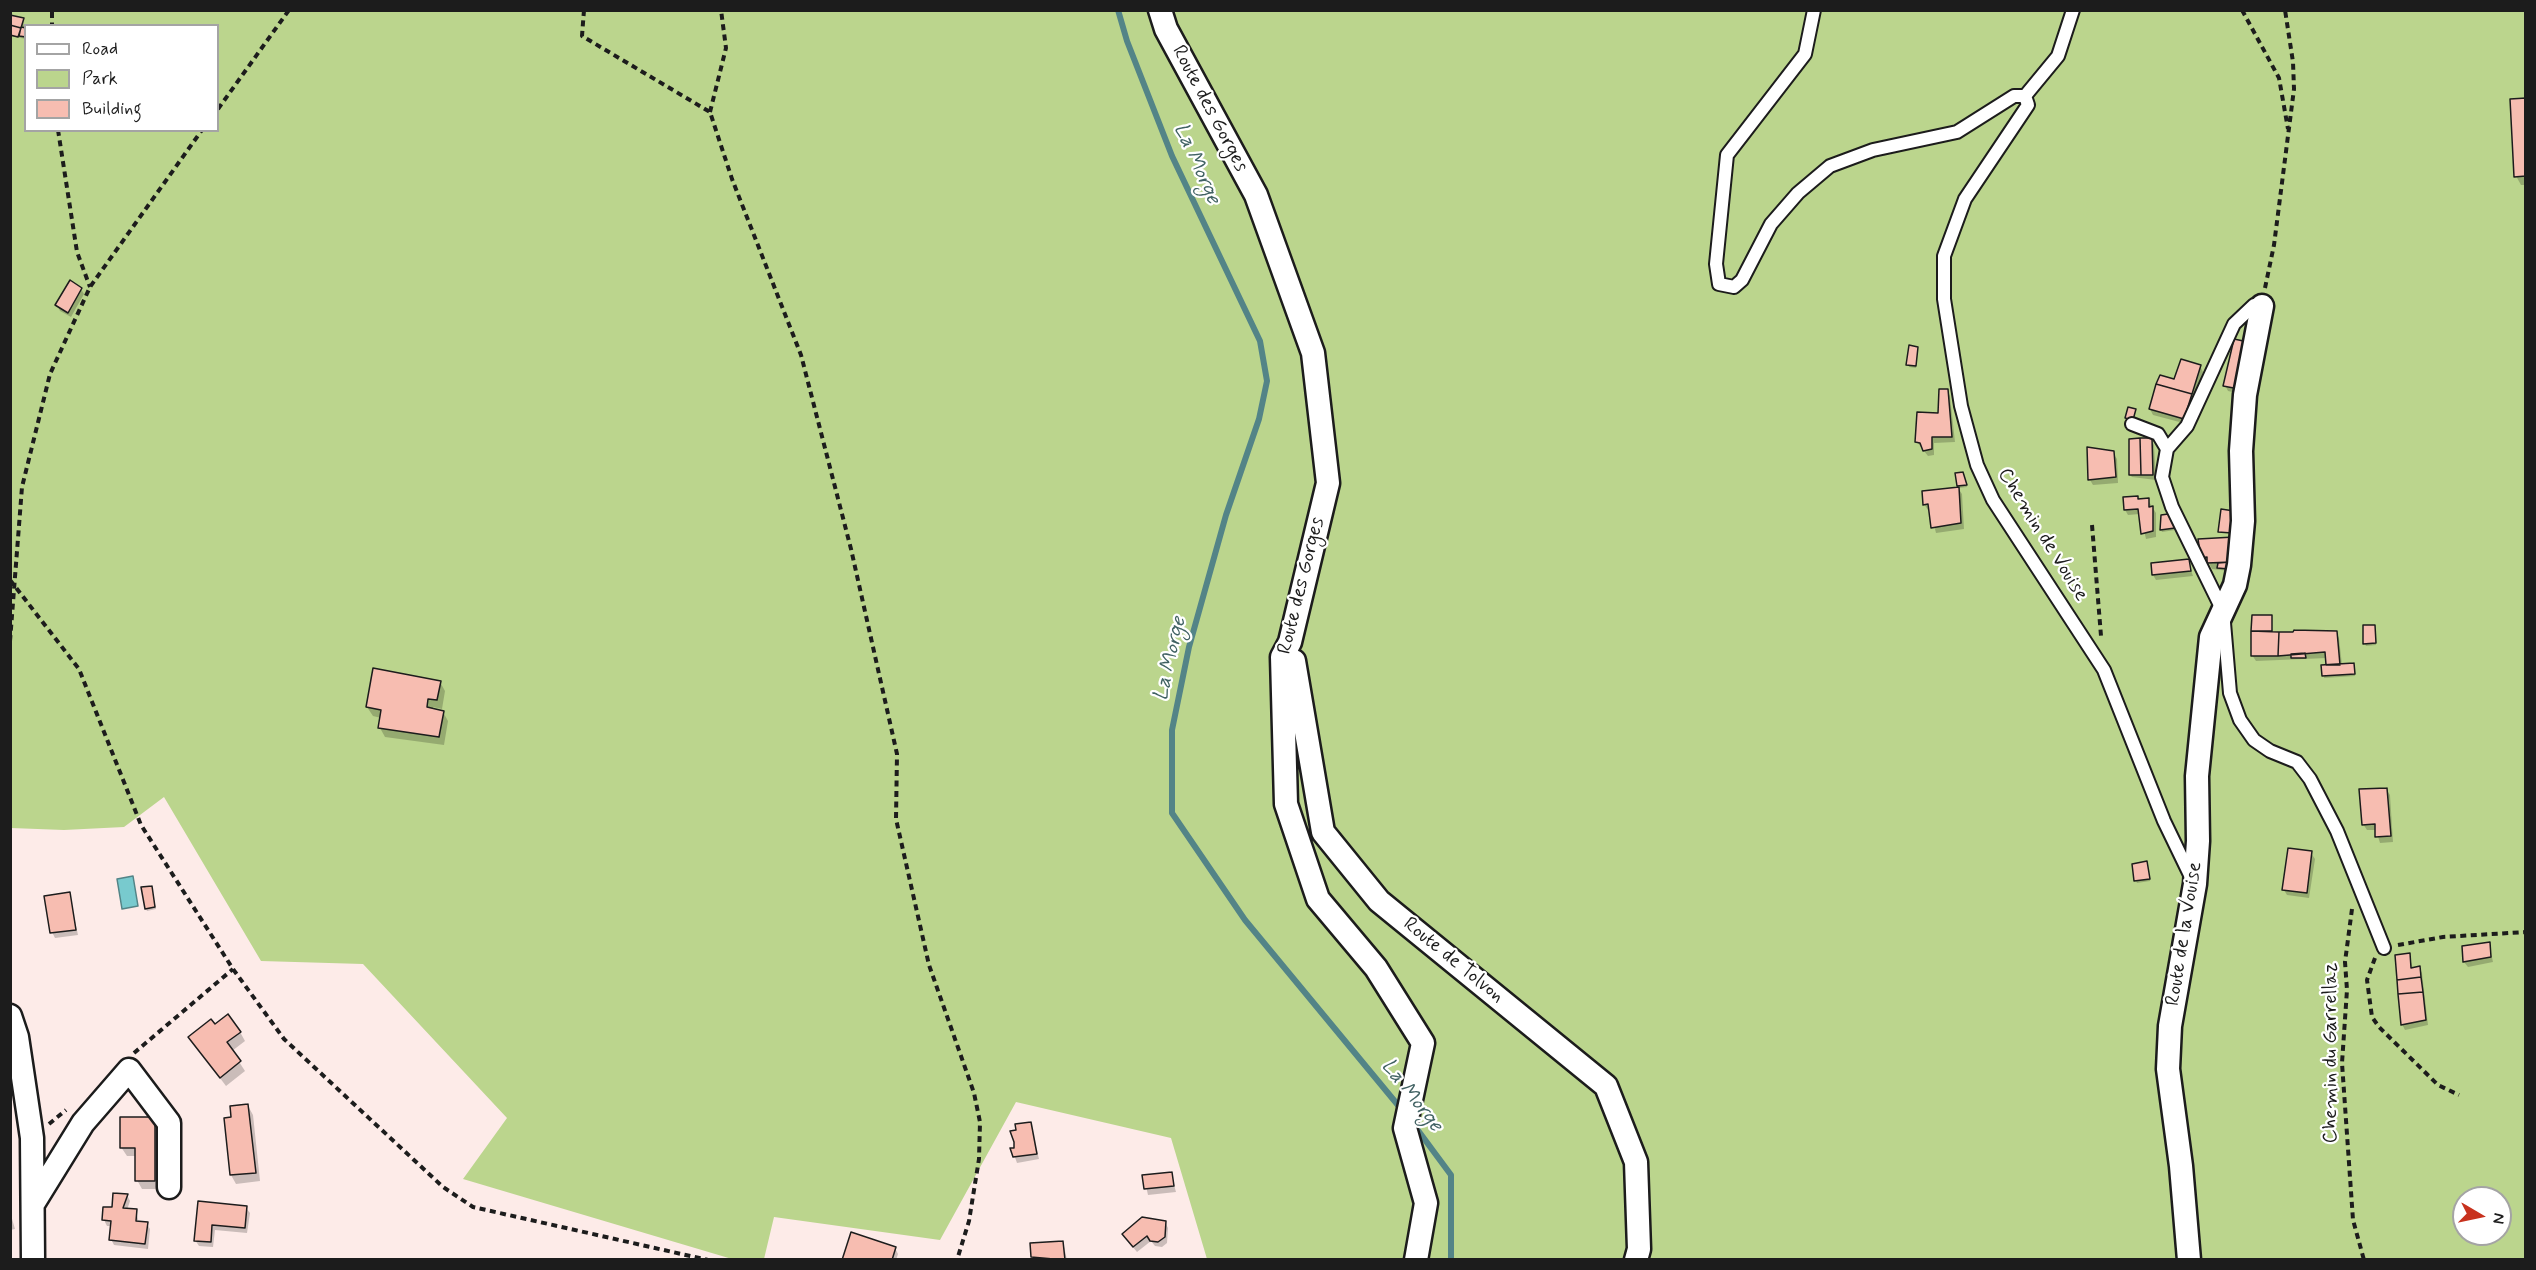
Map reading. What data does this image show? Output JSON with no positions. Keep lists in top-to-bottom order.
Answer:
{
  "streets": {
    "street": ["Route des Gorges", "Route de la Vouise", "Route de Tolvon"],
    "lane": ["Chemin de Vouise"],
    "path": ["Chemin du Garrellaz"]
  },
  "crossings": [
    ["Route des Gorges", "Route de Tolvon"],
    ["Chemin de Vouise", "Route de la Vouise"]
  ],
  "water": ["La Morge"],
  "legend": ["Road", "Park", "Building"],
  "north": "right"
}
